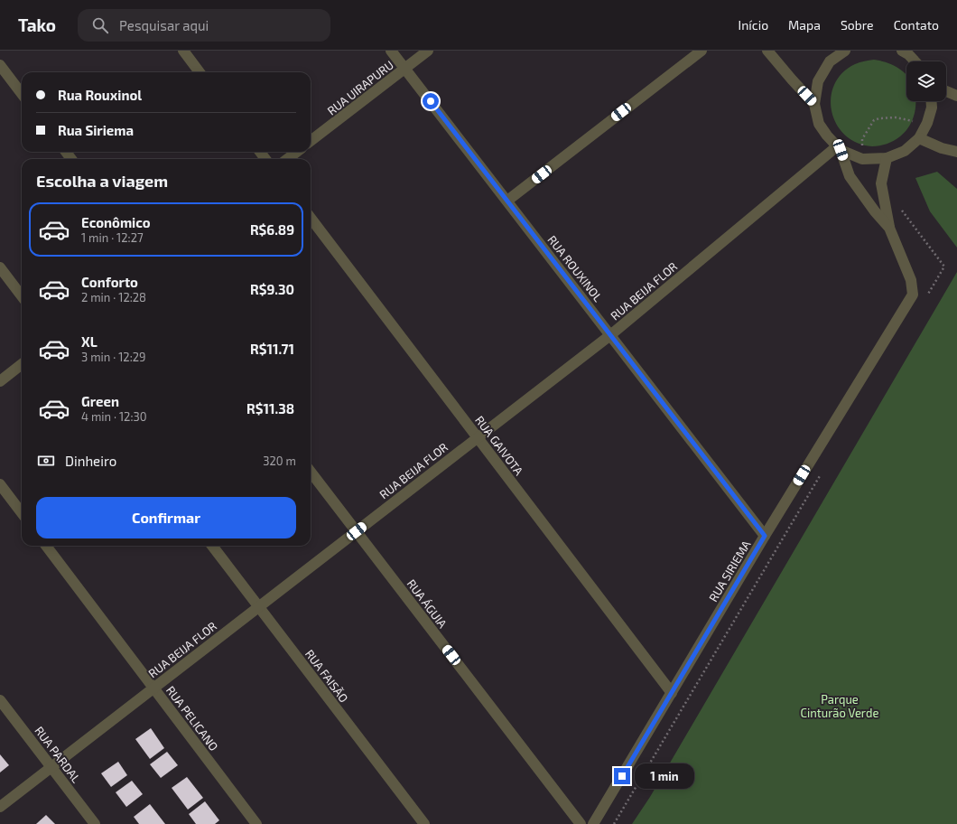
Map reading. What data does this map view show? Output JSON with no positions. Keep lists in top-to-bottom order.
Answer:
{
  "streets": {
    "street": [
      "RUA UIRAPURU",
      "RUA ROUXINOL",
      "RUA BEIJA FLOR",
      "RUA GAIVOTA",
      "RUA SIRIEMA",
      "RUA ÁGUIA",
      "RUA FAISÃO",
      "RUA PELICANO",
      "RUA PARDAL"
    ]
  },
  "crossings": [
    ["RUA UIRAPURU", "RUA ROUXINOL"],
    ["RUA ROUXINOL", "RUA BEIJA FLOR"],
    ["RUA ROUXINOL", "RUA SIRIEMA"],
    ["RUA BEIJA FLOR", "RUA GAIVOTA"],
    ["RUA BEIJA FLOR", "RUA ÁGUIA"],
    ["RUA BEIJA FLOR", "RUA FAISÃO"],
    ["RUA BEIJA FLOR", "RUA PELICANO"],
    ["RUA BEIJA FLOR", "RUA PARDAL"],
    ["RUA GAIVOTA", "RUA SIRIEMA"]
  ],
  "parks": ["Parque Cinturão Verde"],
  "page": {
    "header": "Tako",
    "search": "Pesquisar aqui",
    "nav": [
      "Início",
      "Mapa",
      "Sobre",
      "Contato"
    ],
    "banner": ["Rua Rouxinol", "Rua Siriema"],
    "heading": "Escolha a viagem",
    "list": [
      {
        "name": "Econômico",
        "note": "1 min · 12:27",
        "value": "R$6.89"
      },
      {
        "name": "Conforto",
        "note": "2 min · 12:28",
        "value": "R$9.30"
      },
      {
        "name": "XL",
        "note": "3 min · 12:29",
        "value": "R$11.71"
      },
      {
        "name": "Green",
        "note": "4 min · 12:30",
        "value": "R$11.38"
      }
    ],
    "pay": ["Dinheiro", "320 m"],
    "buttons": "Confirmar",
    "bubble": "1 min"
  }
}
